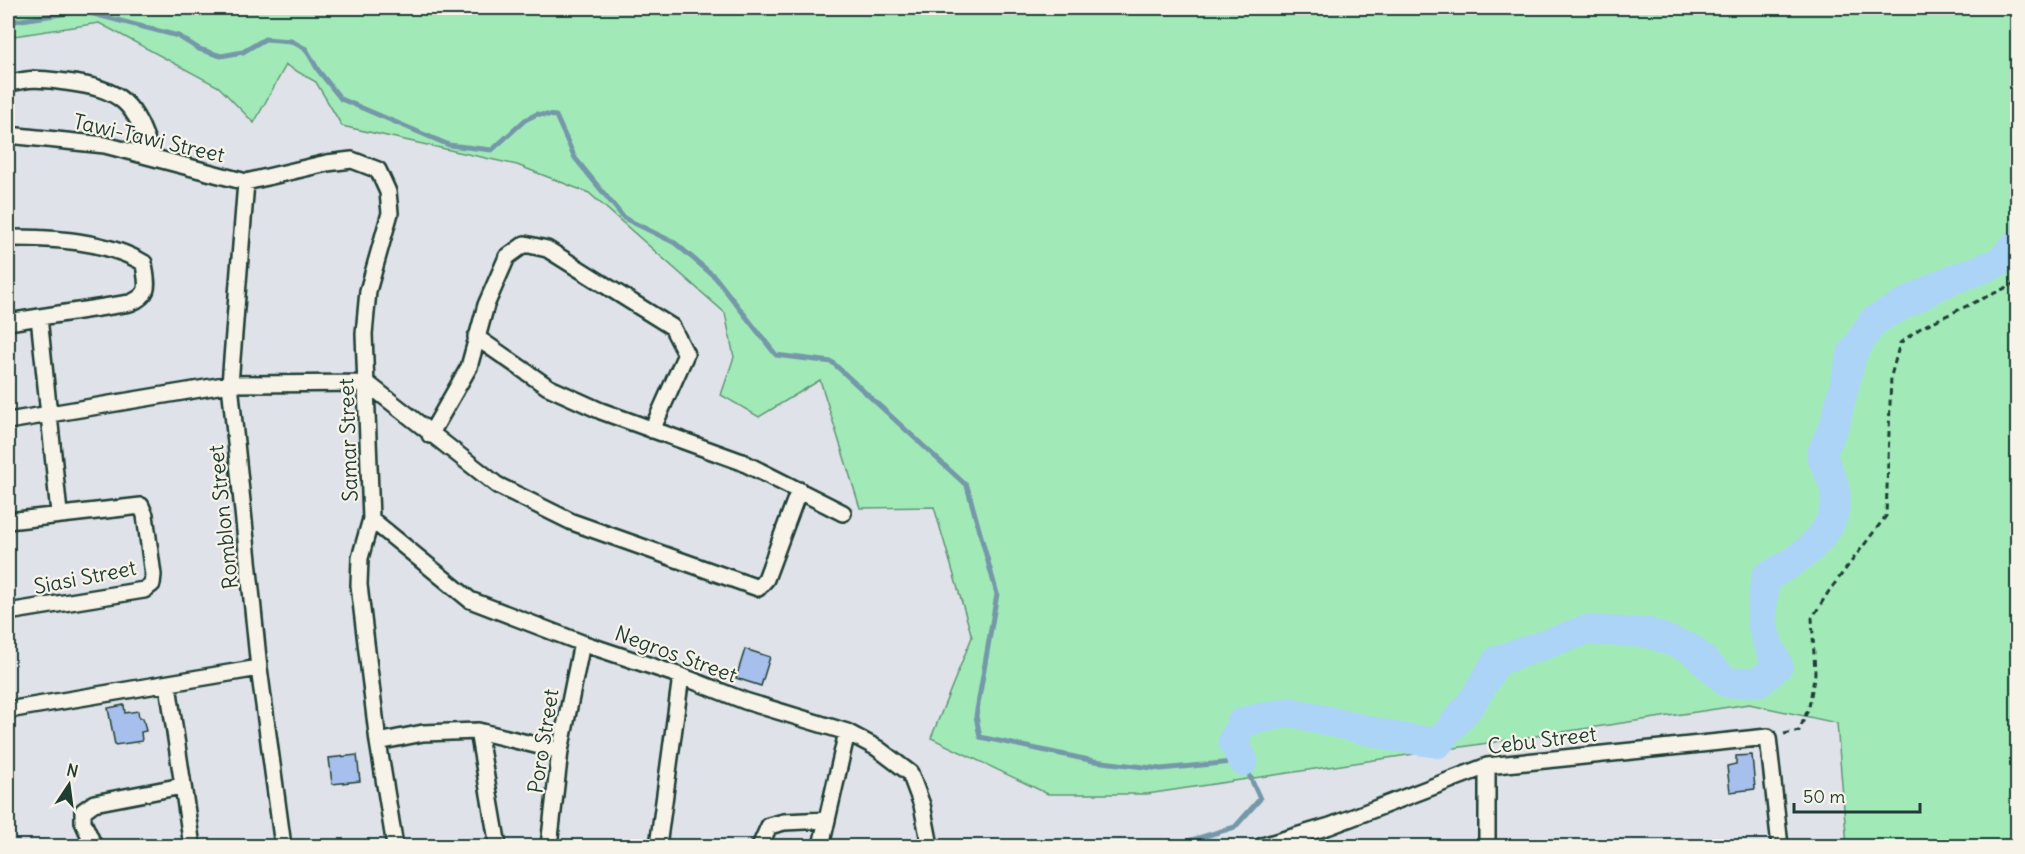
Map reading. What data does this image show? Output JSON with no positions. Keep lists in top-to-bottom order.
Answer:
{
  "streets": {
    "street": [
      "Tawi-Tawi Street",
      "Samar Street",
      "Romblon Street",
      "Siasi Street",
      "Negros Street",
      "Cebu Street",
      "Poro Street"
    ]
  },
  "crossings": [
    ["Tawi-Tawi Street", "Samar Street"],
    ["Tawi-Tawi Street", "Romblon Street"],
    ["Samar Street", "Romblon Street"],
    ["Samar Street", "Negros Street"],
    ["Negros Street", "Poro Street"]
  ],
  "scale_bar": "50 m",
  "north": "top"
}
